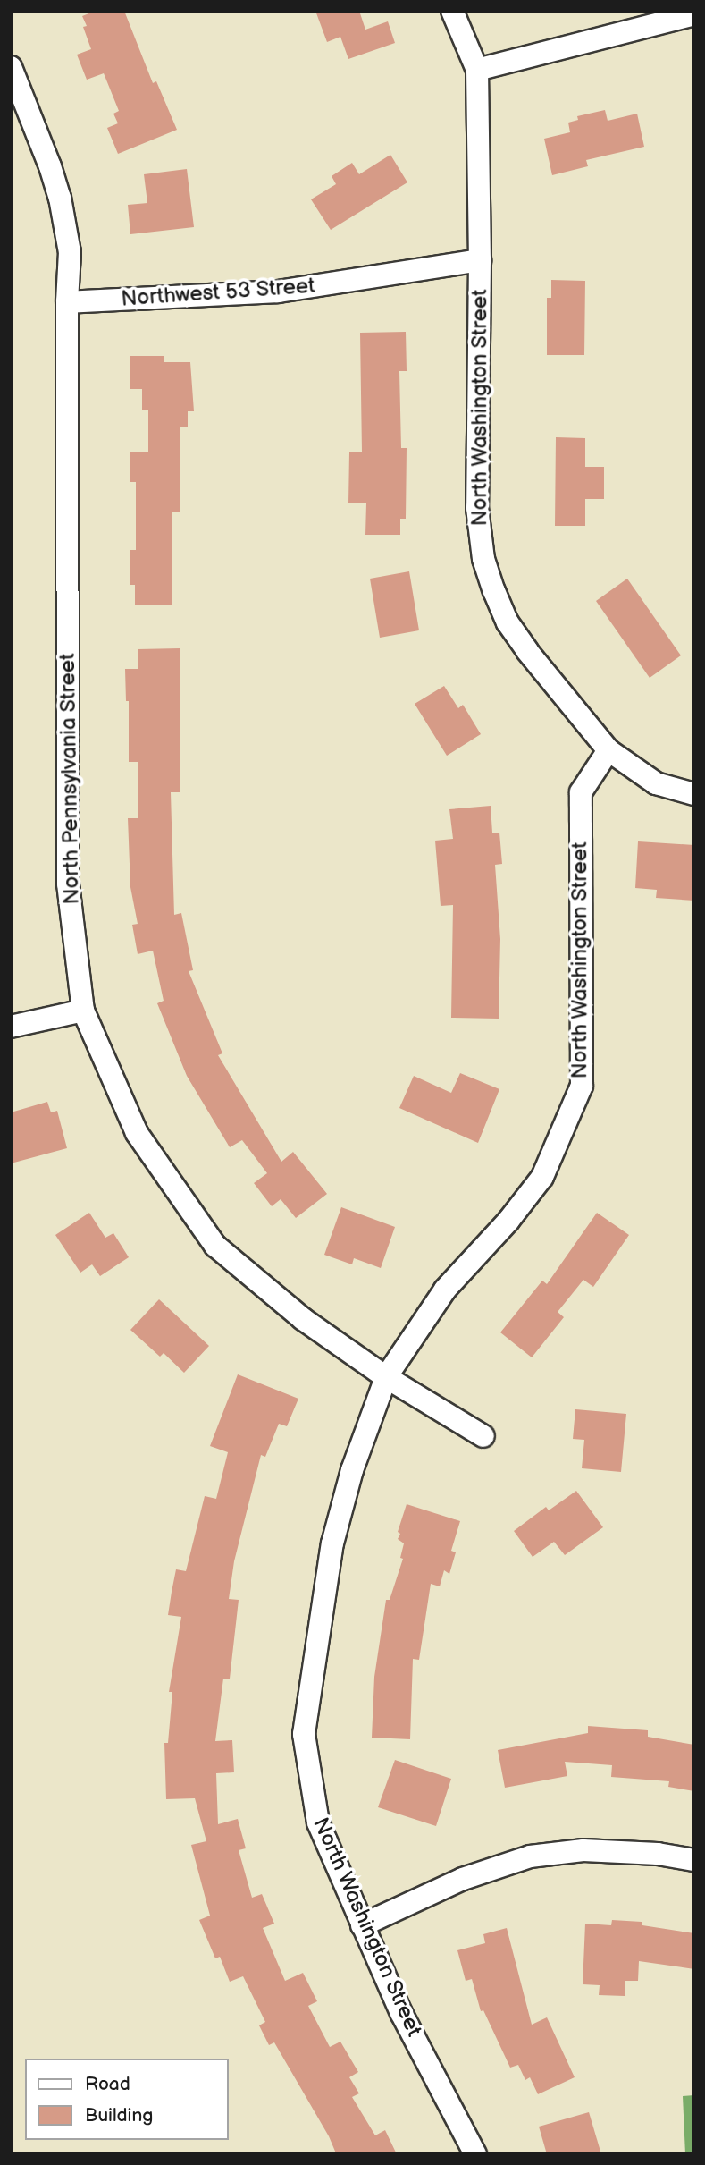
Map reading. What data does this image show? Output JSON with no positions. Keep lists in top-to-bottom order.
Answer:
{
  "streets": {
    "street": ["Northwest 53 Street", "North Washington Street", "North Pennsylvania Street"]
  },
  "crossings": [
    ["Northwest 53 Street", "North Washington Street"],
    ["Northwest 53 Street", "North Pennsylvania Street"],
    ["North Washington Street", "North Pennsylvania Street"]
  ],
  "legend": ["Road", "Building"]
}
